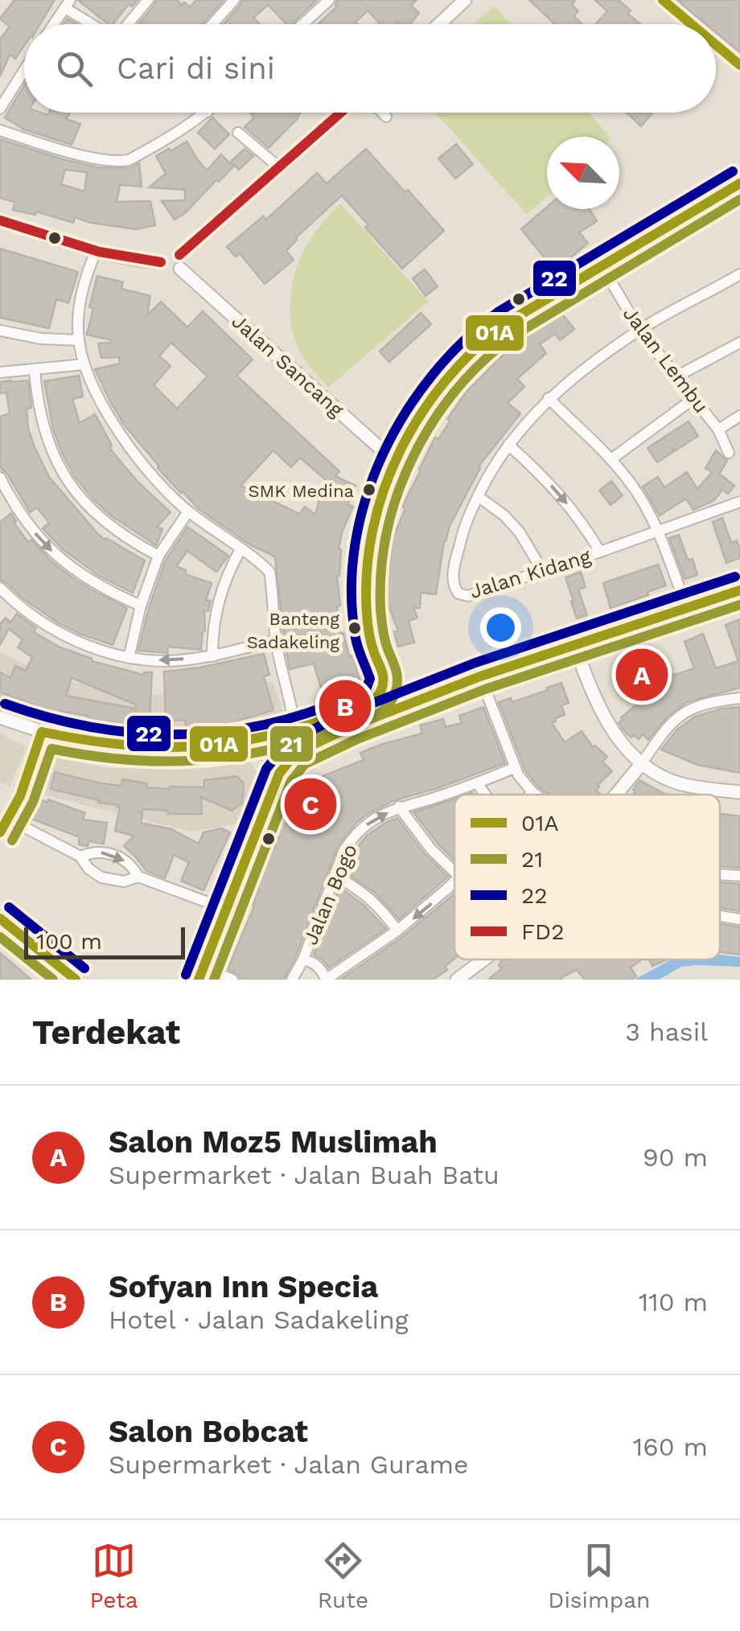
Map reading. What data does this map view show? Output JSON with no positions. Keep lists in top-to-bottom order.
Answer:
{
  "streets": {
    "street": [
      "Jalan Lembu",
      "Jalan Sancang",
      "Jalan Kidang",
      "Jalan Bogo"
    ]
  },
  "crossings": [
    ["Jalan Lembu", "Jalan Kidang"]
  ],
  "places": ["SMK Medina", "Banteng Sadakeling"],
  "lines": [
    "transit line 01A",
    "transit line FD2",
    "transit line 22",
    "transit line 21"
  ],
  "legend": [
    "01A",
    "21",
    "22",
    "FD2"
  ],
  "scale_bar": "100 m",
  "north": "top left",
  "page": {
    "search": "Cari di sini",
    "pins": ["A", "B", "C"],
    "scale": "100 m",
    "heading": ["Terdekat", "3 hasil"],
    "list": [
      {
        "mark": "A",
        "name": "Salon Moz5 Muslimah",
        "note": "Supermarket · Jalan Buah Batu",
        "value": "90 m"
      },
      {
        "mark": "B",
        "name": "Sofyan Inn Specia",
        "note": "Hotel · Jalan Sadakeling",
        "value": "110 m"
      },
      {
        "mark": "C",
        "name": "Salon Bobcat",
        "note": "Supermarket · Jalan Gurame",
        "value": "160 m"
      }
    ],
    "nav": ["Peta", "Rute", "Disimpan"]
  }
}
